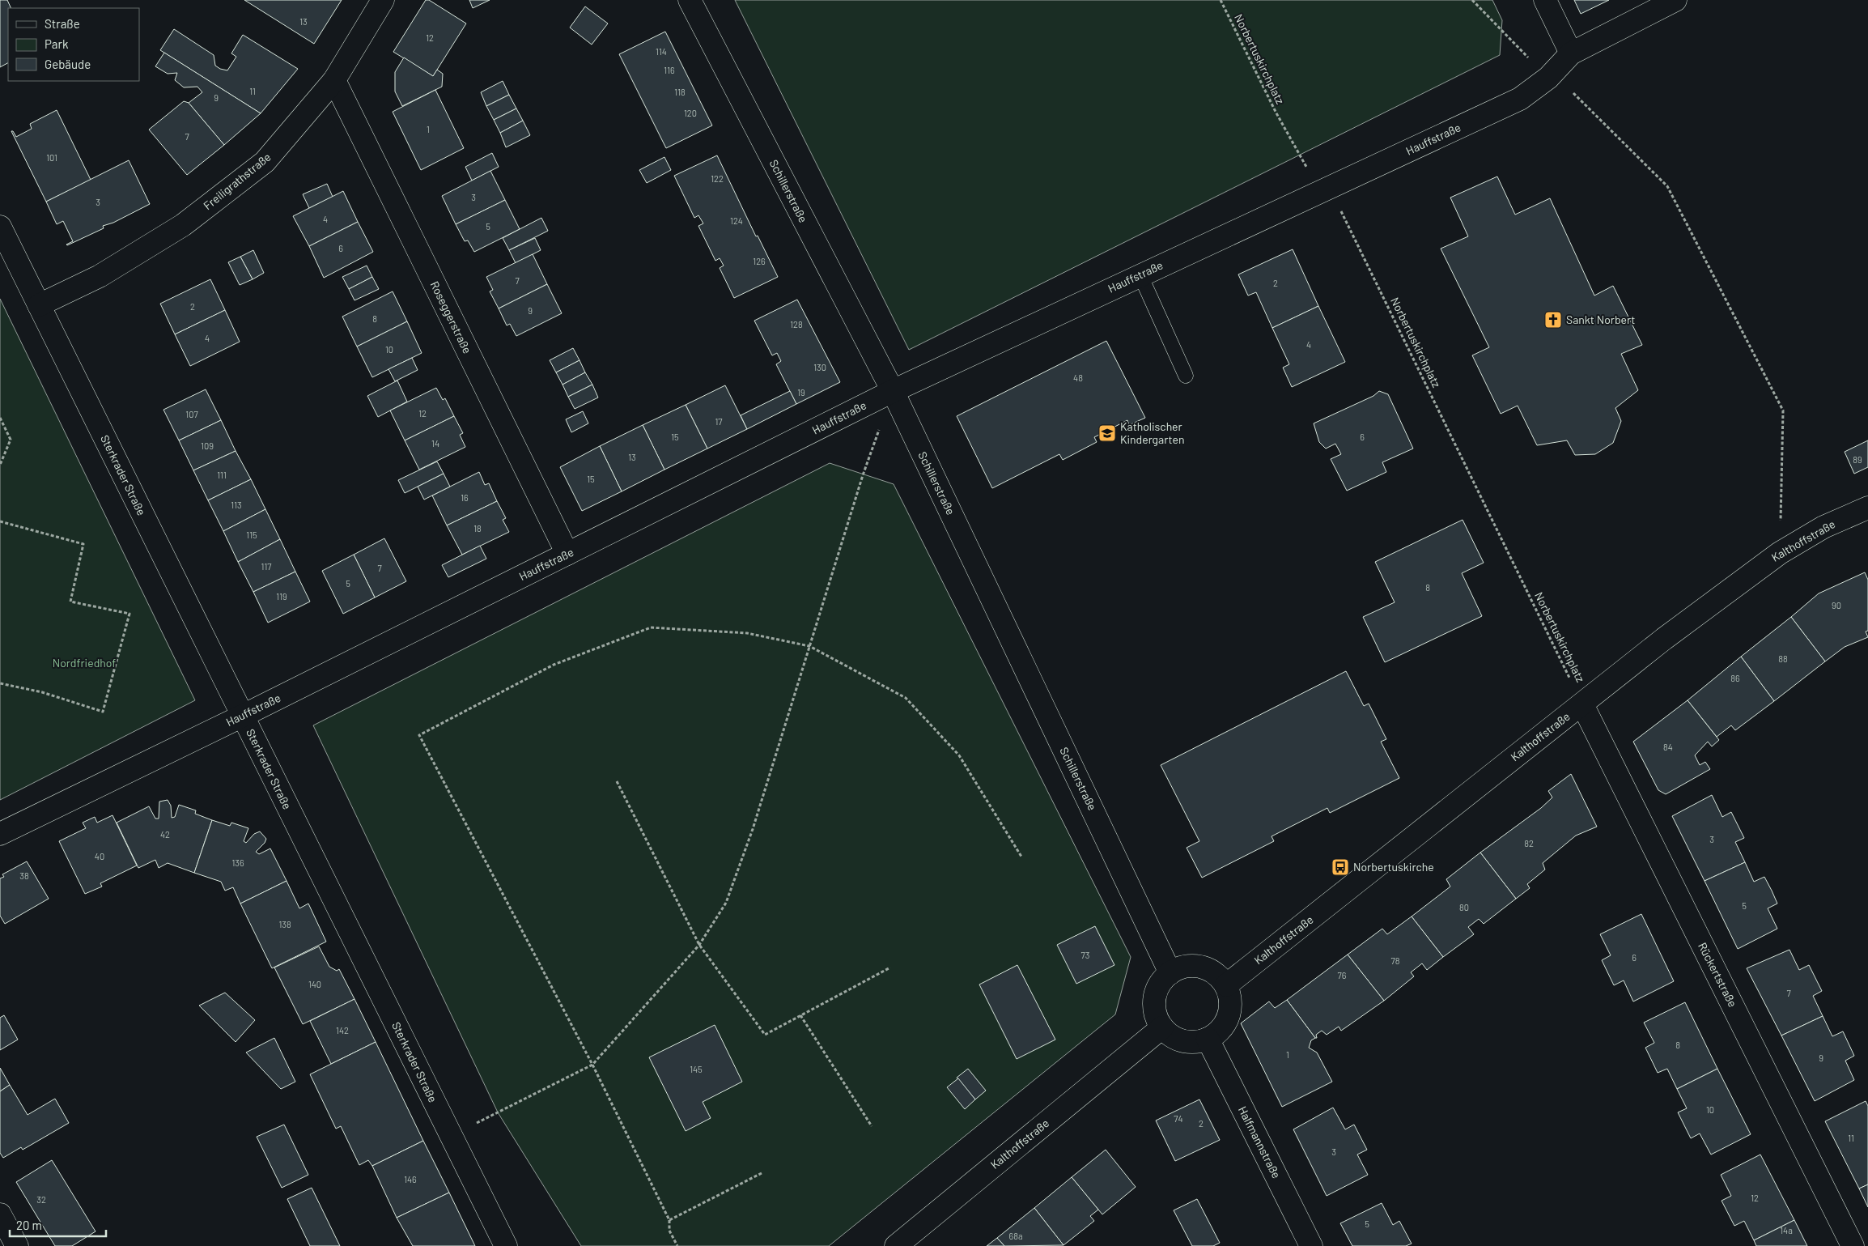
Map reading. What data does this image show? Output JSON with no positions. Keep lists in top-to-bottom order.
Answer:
{
  "streets": {
    "street": [
      "Hauffstraße",
      "Freiligrathstraße",
      "Schillerstraße",
      "Roseggerstraße",
      "Sterkrader Straße",
      "Kalthoffstraße",
      "Rückertstraße",
      "Halfmannstraße"
    ],
    "path": ["Norbertuskirchplatz"]
  },
  "crossings": [
    ["Norbertuskirchplatz", "Hauffstraße"],
    ["Norbertuskirchplatz", "Kalthoffstraße"],
    ["Norbertuskirchplatz", "Rückertstraße"],
    ["Hauffstraße", "Schillerstraße"],
    ["Hauffstraße", "Roseggerstraße"],
    ["Hauffstraße", "Sterkrader Straße"],
    ["Freiligrathstraße", "Roseggerstraße"],
    ["Freiligrathstraße", "Sterkrader Straße"],
    ["Schillerstraße", "Kalthoffstraße"],
    ["Schillerstraße", "Halfmannstraße"],
    ["Kalthoffstraße", "Rückertstraße"],
    ["Kalthoffstraße", "Halfmannstraße"]
  ],
  "parks": ["Nordfriedhof"],
  "places": {
    "church": ["Sankt Norbert"],
    "school or university": ["Katholischer Kindergarten"],
    "bus stop": ["Norbertuskirche"]
  },
  "house_numbers": [
    "13",
    "12",
    "114",
    "116",
    "11",
    "118",
    "9",
    "120",
    "1",
    "7",
    "101",
    "122",
    "3",
    "3",
    "4",
    "124",
    "5",
    "6",
    "126",
    "7",
    "2",
    "2",
    "9",
    "8",
    "128",
    "4",
    "4",
    "10",
    "130",
    "48",
    "19",
    "12",
    "107",
    "17",
    "15",
    "6",
    "14",
    "109",
    "13",
    "89",
    "111",
    "15",
    "16",
    "113",
    "18",
    "115",
    "117",
    "7",
    "5",
    "8",
    "119",
    "90",
    "88",
    "86",
    "84",
    "42",
    "3",
    "82",
    "40",
    "136",
    "38",
    "5",
    "80",
    "138",
    "73",
    "6",
    "78",
    "76",
    "140",
    "7",
    "142",
    "8",
    "1",
    "9",
    "145",
    "10",
    "74",
    "2",
    "11",
    "3",
    "146",
    "12",
    "32",
    "5",
    "14a",
    "68a"
  ],
  "legend": ["Straße", "Park", "Gebäude"],
  "scale_bar": "20 m"
}
